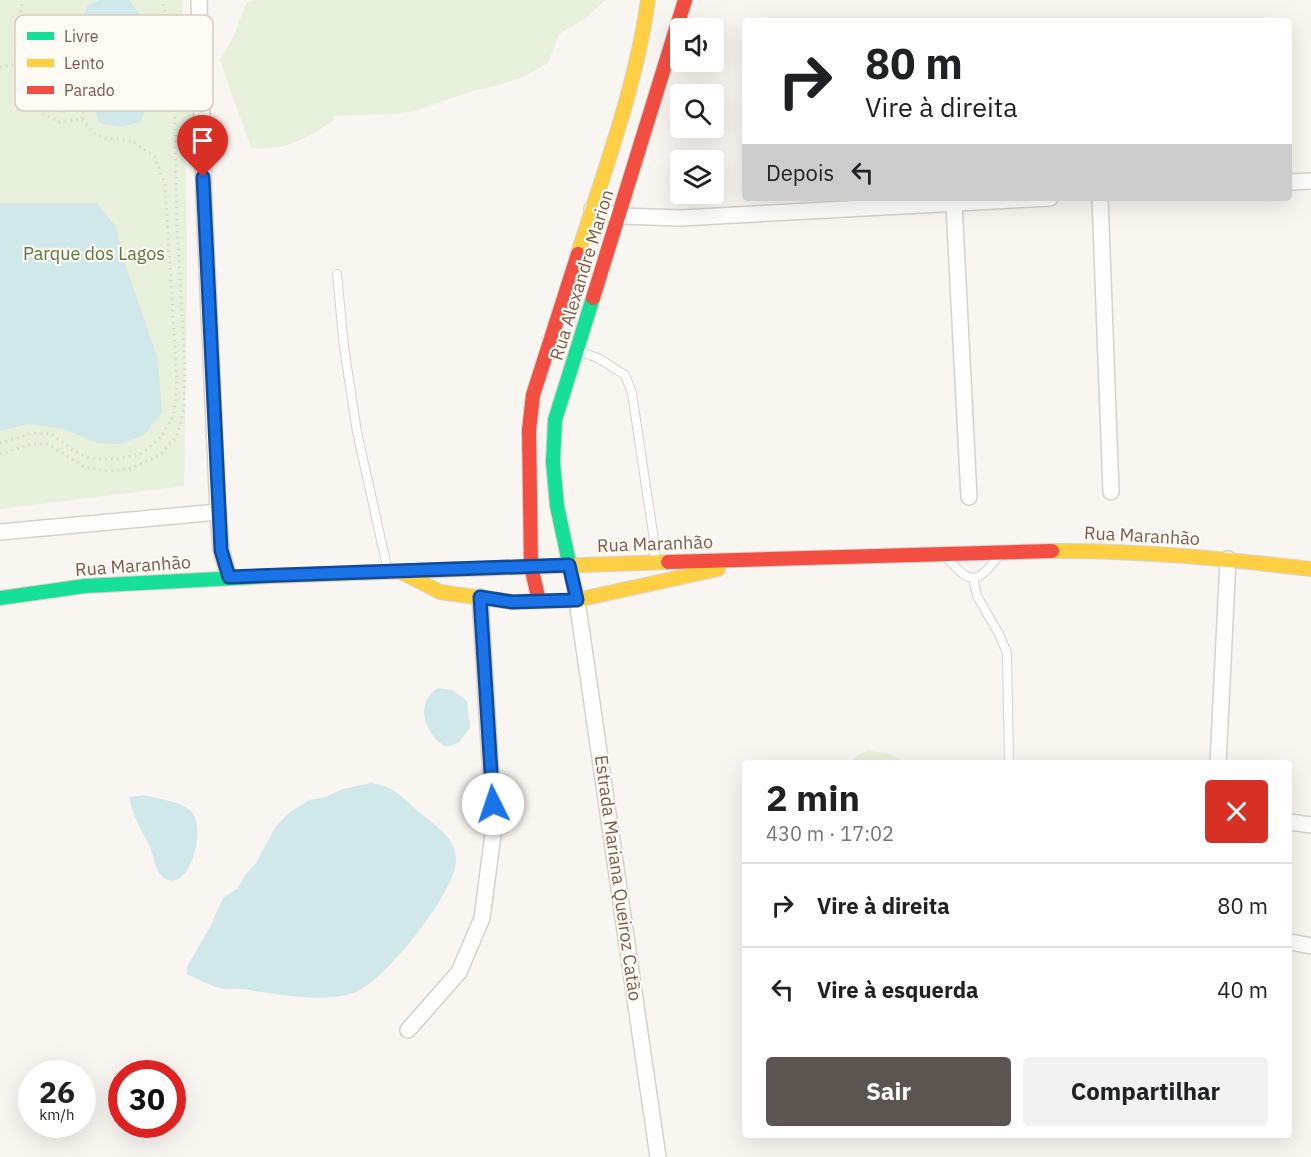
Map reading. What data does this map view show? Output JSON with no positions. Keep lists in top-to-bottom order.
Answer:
{
  "streets": {
    "main road": ["Rua Alexandre Marion", "Rua Maranhão"],
    "street": ["Estrada Mariana Queiroz Catão"]
  },
  "crossings": [
    ["Rua Alexandre Marion", "Rua Maranhão"],
    ["Rua Alexandre Marion", "Estrada Mariana Queiroz Catão"]
  ],
  "parks": ["Parque dos Lagos"],
  "legend": ["Livre", "Lento", "Parado"],
  "page": {
    "turn": ["80 m", "Vire à direita"],
    "then": "Depois",
    "heading": ["2 min", "430 m · 17:02"],
    "list": [
      {
        "name": "Vire à direita",
        "value": "80 m"
      },
      {
        "name": "Vire à esquerda",
        "value": "40 m"
      }
    ],
    "buttons": ["Sair", "Compartilhar"],
    "speed": "26 km/h",
    "limit": "30"
  }
}
